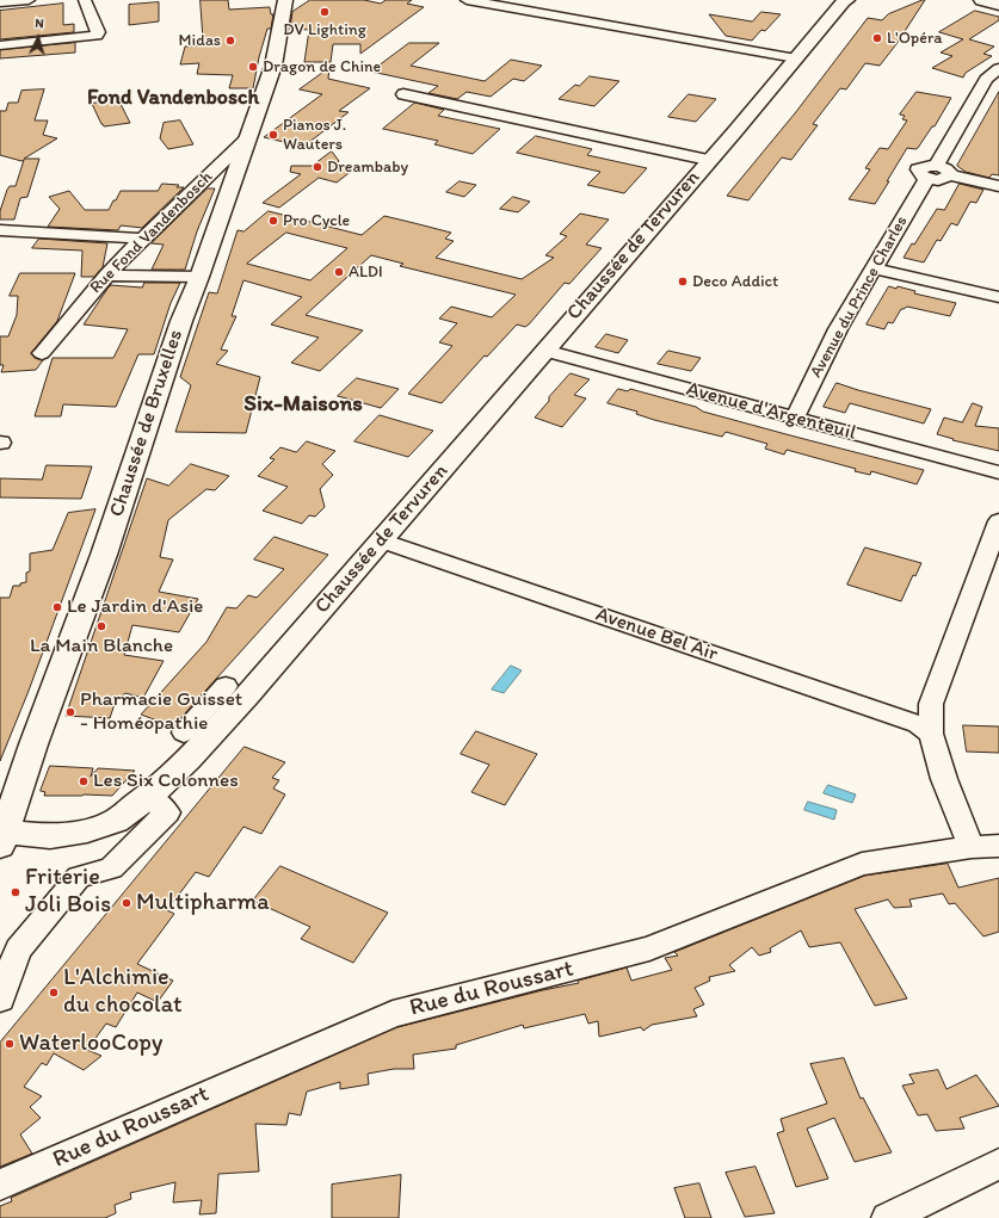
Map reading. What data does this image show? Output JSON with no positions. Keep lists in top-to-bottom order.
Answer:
{
  "streets": {
    "main road": ["Chaussée de Tervuren", "Chaussée de Bruxelles"],
    "street": [
      "Rue Fond Vandenbosch",
      "Avenue du Prince Charles",
      "Avenue d'Argenteuil",
      "Avenue Bel Air",
      "Rue du Roussart"
    ]
  },
  "crossings": [
    ["Rue Fond Vandenbosch", "Chaussée de Bruxelles"],
    ["Chaussée de Tervuren", "Avenue d'Argenteuil"],
    ["Chaussée de Tervuren", "Chaussée de Bruxelles"],
    ["Chaussée de Tervuren", "Avenue Bel Air"],
    ["Avenue du Prince Charles", "Avenue d'Argenteuil"]
  ],
  "districts": ["Fond Vandenbosch", "Six-Maisons"],
  "places": [
    "DV Lighting",
    "L'Opéra",
    "Midas",
    "Dragon de Chine",
    "Pianos J. Wauters",
    "Dreambaby",
    "Pro Cycle",
    "ALDI",
    "Deco Addict",
    "Le Jardin d'Asie",
    "La Main Blanche",
    "Pharmacie Guisset - Homéopathie",
    "Les Six Colonnes",
    "Friterie Joli Bois",
    "Multipharma",
    "L'Alchimie du chocolat",
    "WaterlooCopy"
  ],
  "north": "top"
}
